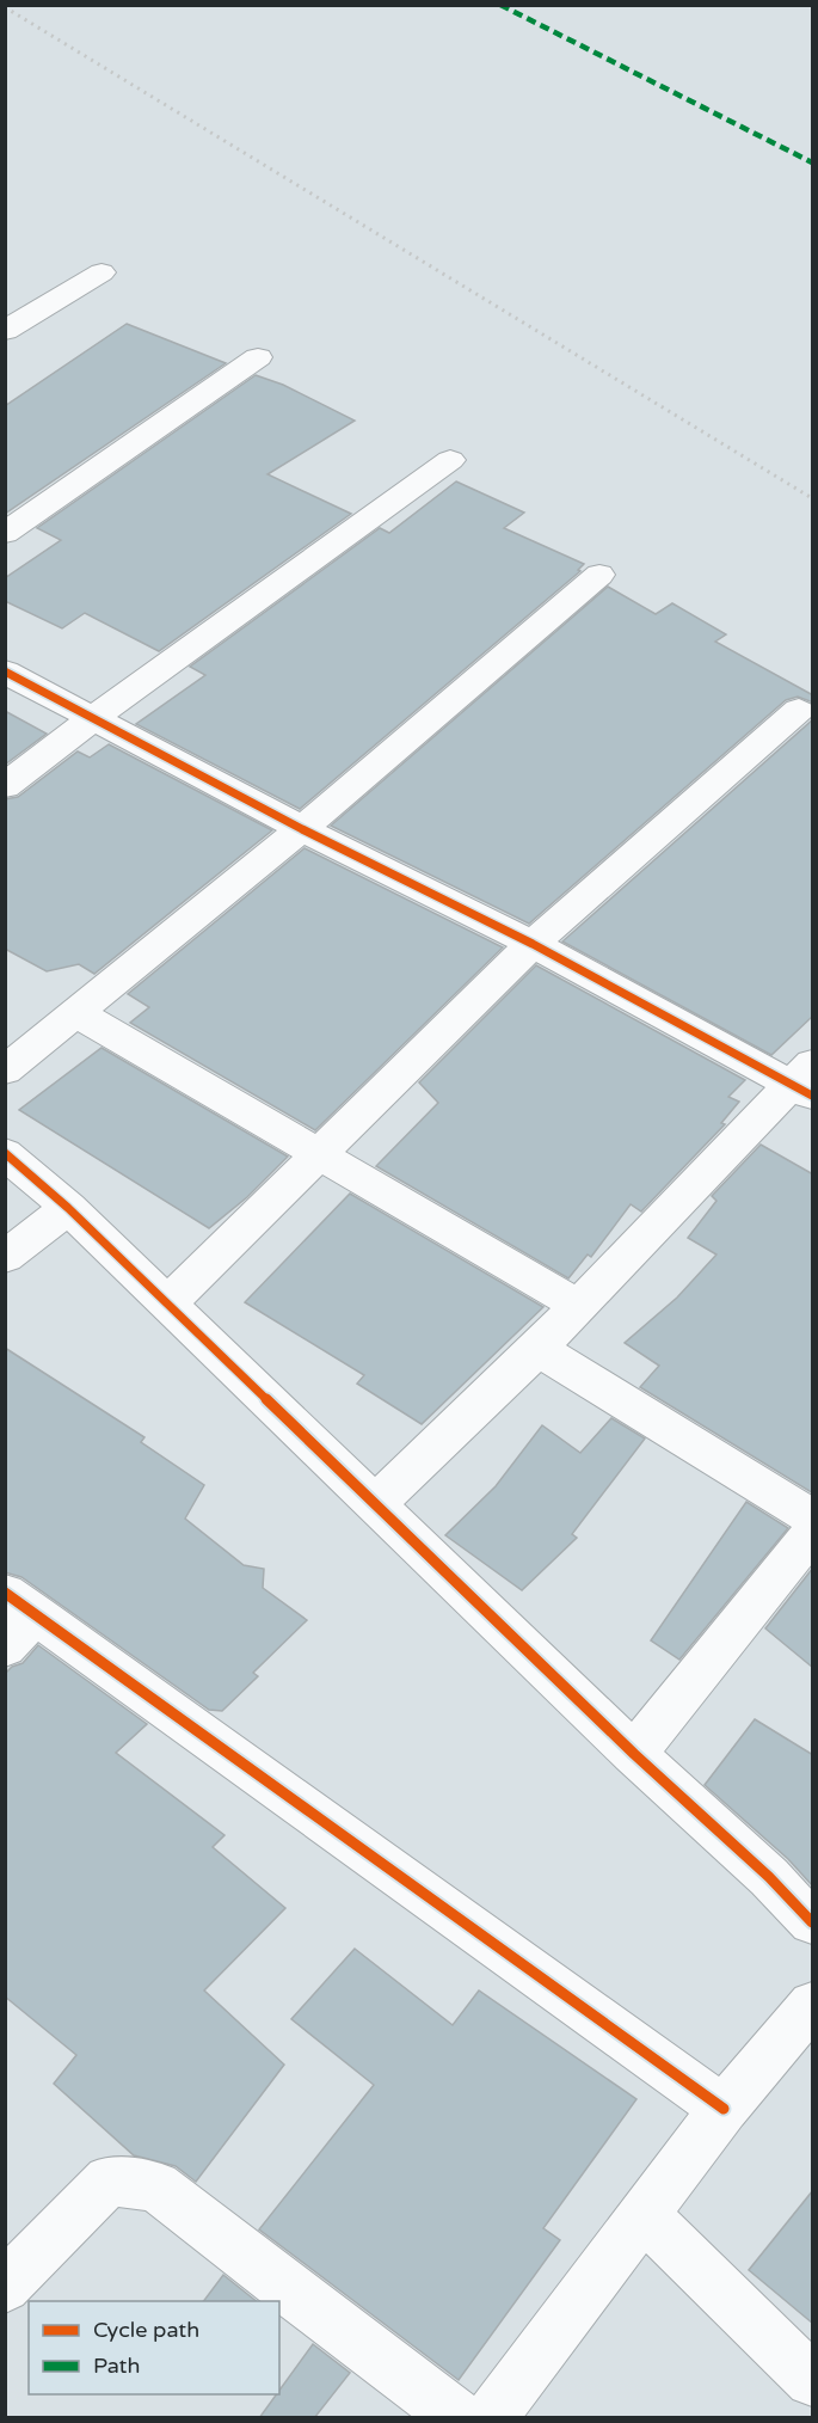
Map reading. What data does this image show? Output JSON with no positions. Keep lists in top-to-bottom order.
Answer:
{
  "legend": ["Cycle path", "Path"]
}
